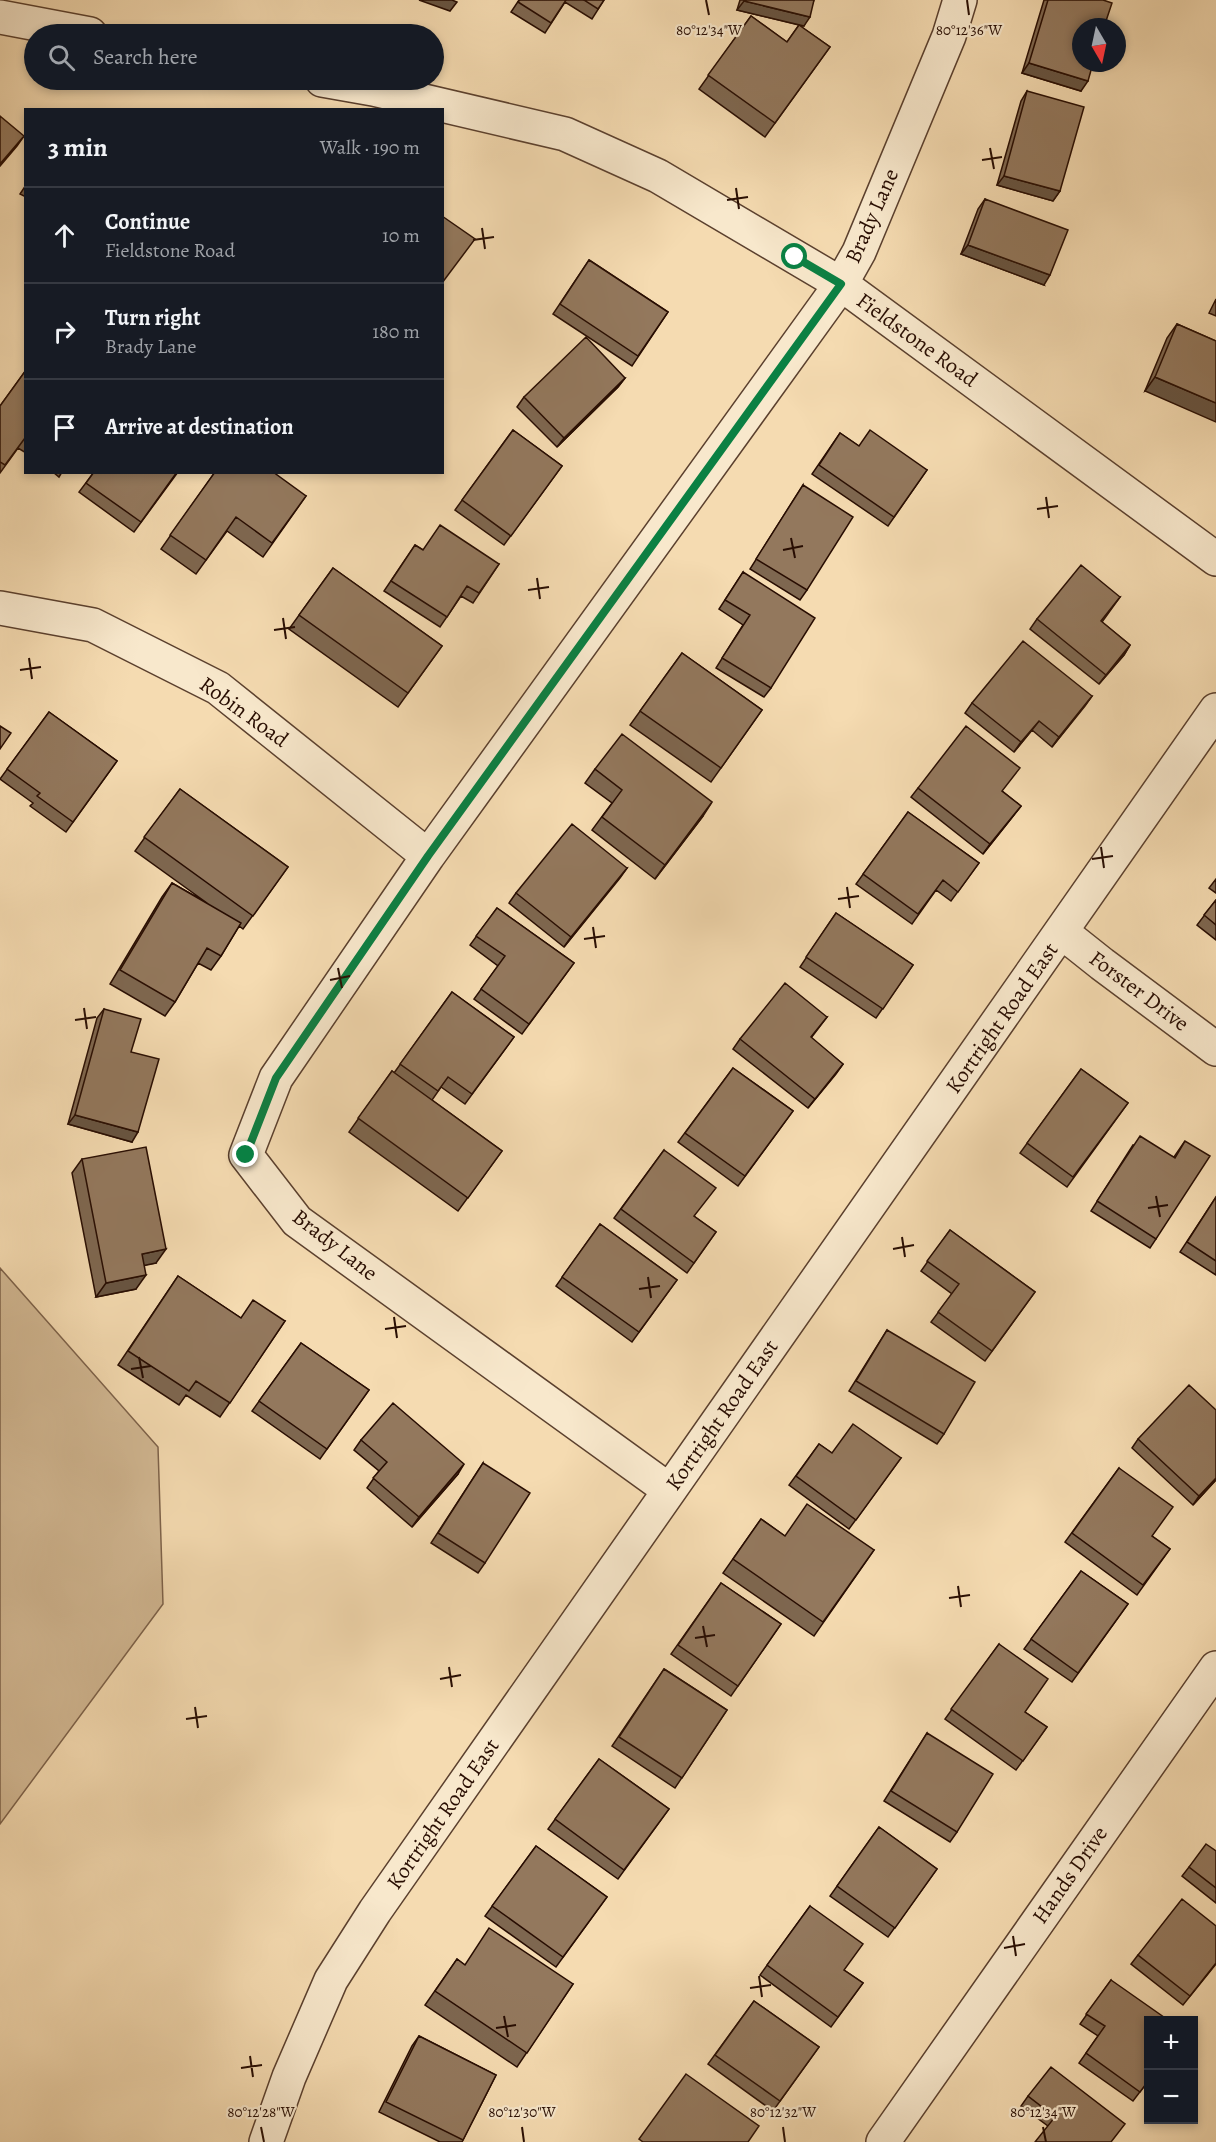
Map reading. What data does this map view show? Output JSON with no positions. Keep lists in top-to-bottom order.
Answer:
{
  "streets": {
    "street": [
      "Brady Lane",
      "Fieldstone Road",
      "Robin Road",
      "Forster Drive",
      "Kortright Road East",
      "Hands Drive"
    ]
  },
  "crossings": [
    ["Brady Lane", "Fieldstone Road"],
    ["Brady Lane", "Robin Road"],
    ["Brady Lane", "Kortright Road East"],
    ["Forster Drive", "Kortright Road East"]
  ],
  "north": "bottom",
  "page": {
    "search": "Search here",
    "heading": ["3 min", "Walk · 190 m"],
    "list": [
      ["Continue", "Fieldstone Road", "10 m"],
      ["Turn right", "Brady Lane", "180 m"],
      "Arrive at destination"
    ],
    "map_buttons": ["+", "−"]
  },
  "coordinates": [
    "80°12'36\"W",
    "80°12'34\"W",
    "80°12'28\"W",
    "80°12'30\"W",
    "80°12'32\"W"
  ]
}
